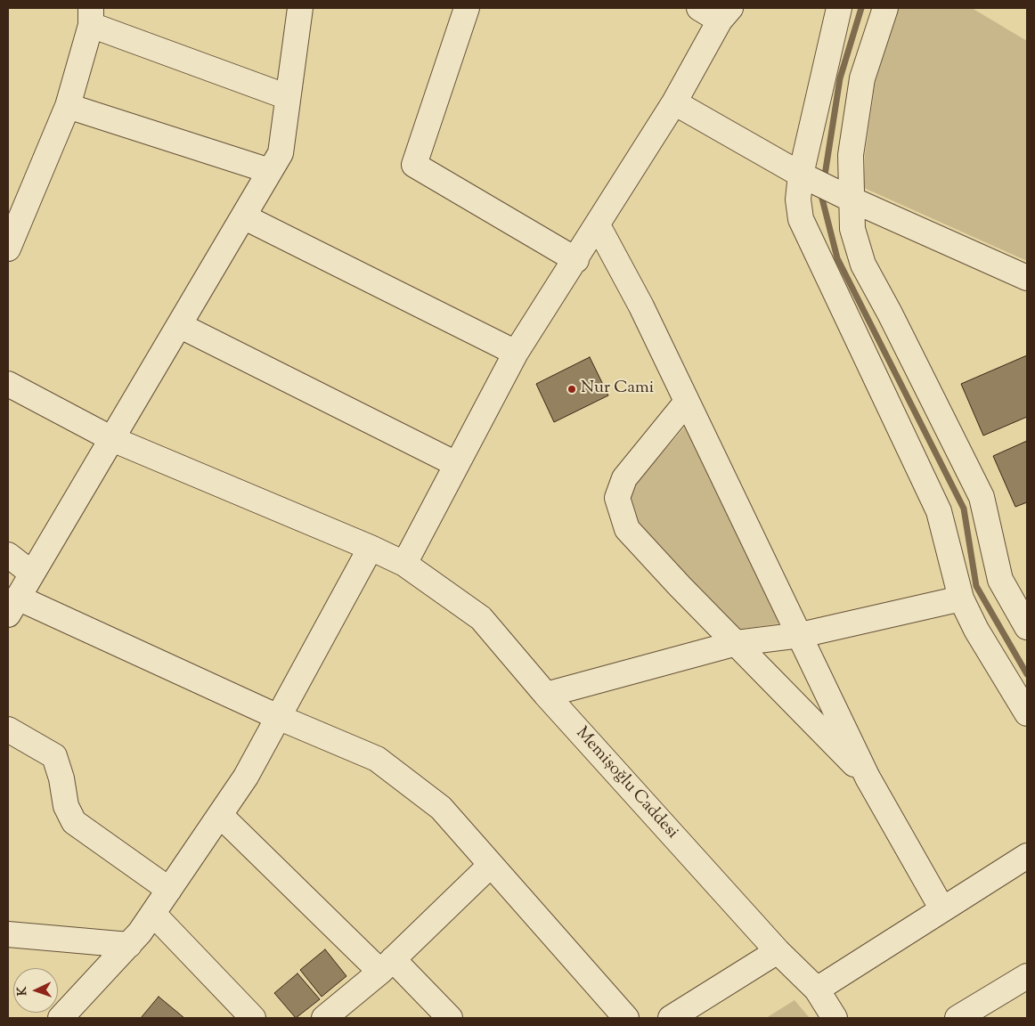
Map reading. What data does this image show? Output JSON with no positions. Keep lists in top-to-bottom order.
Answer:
{
  "streets": {
    "street": ["Memişoğlu Caddesi"]
  },
  "places": ["Nur Cami"],
  "north": "left"
}
